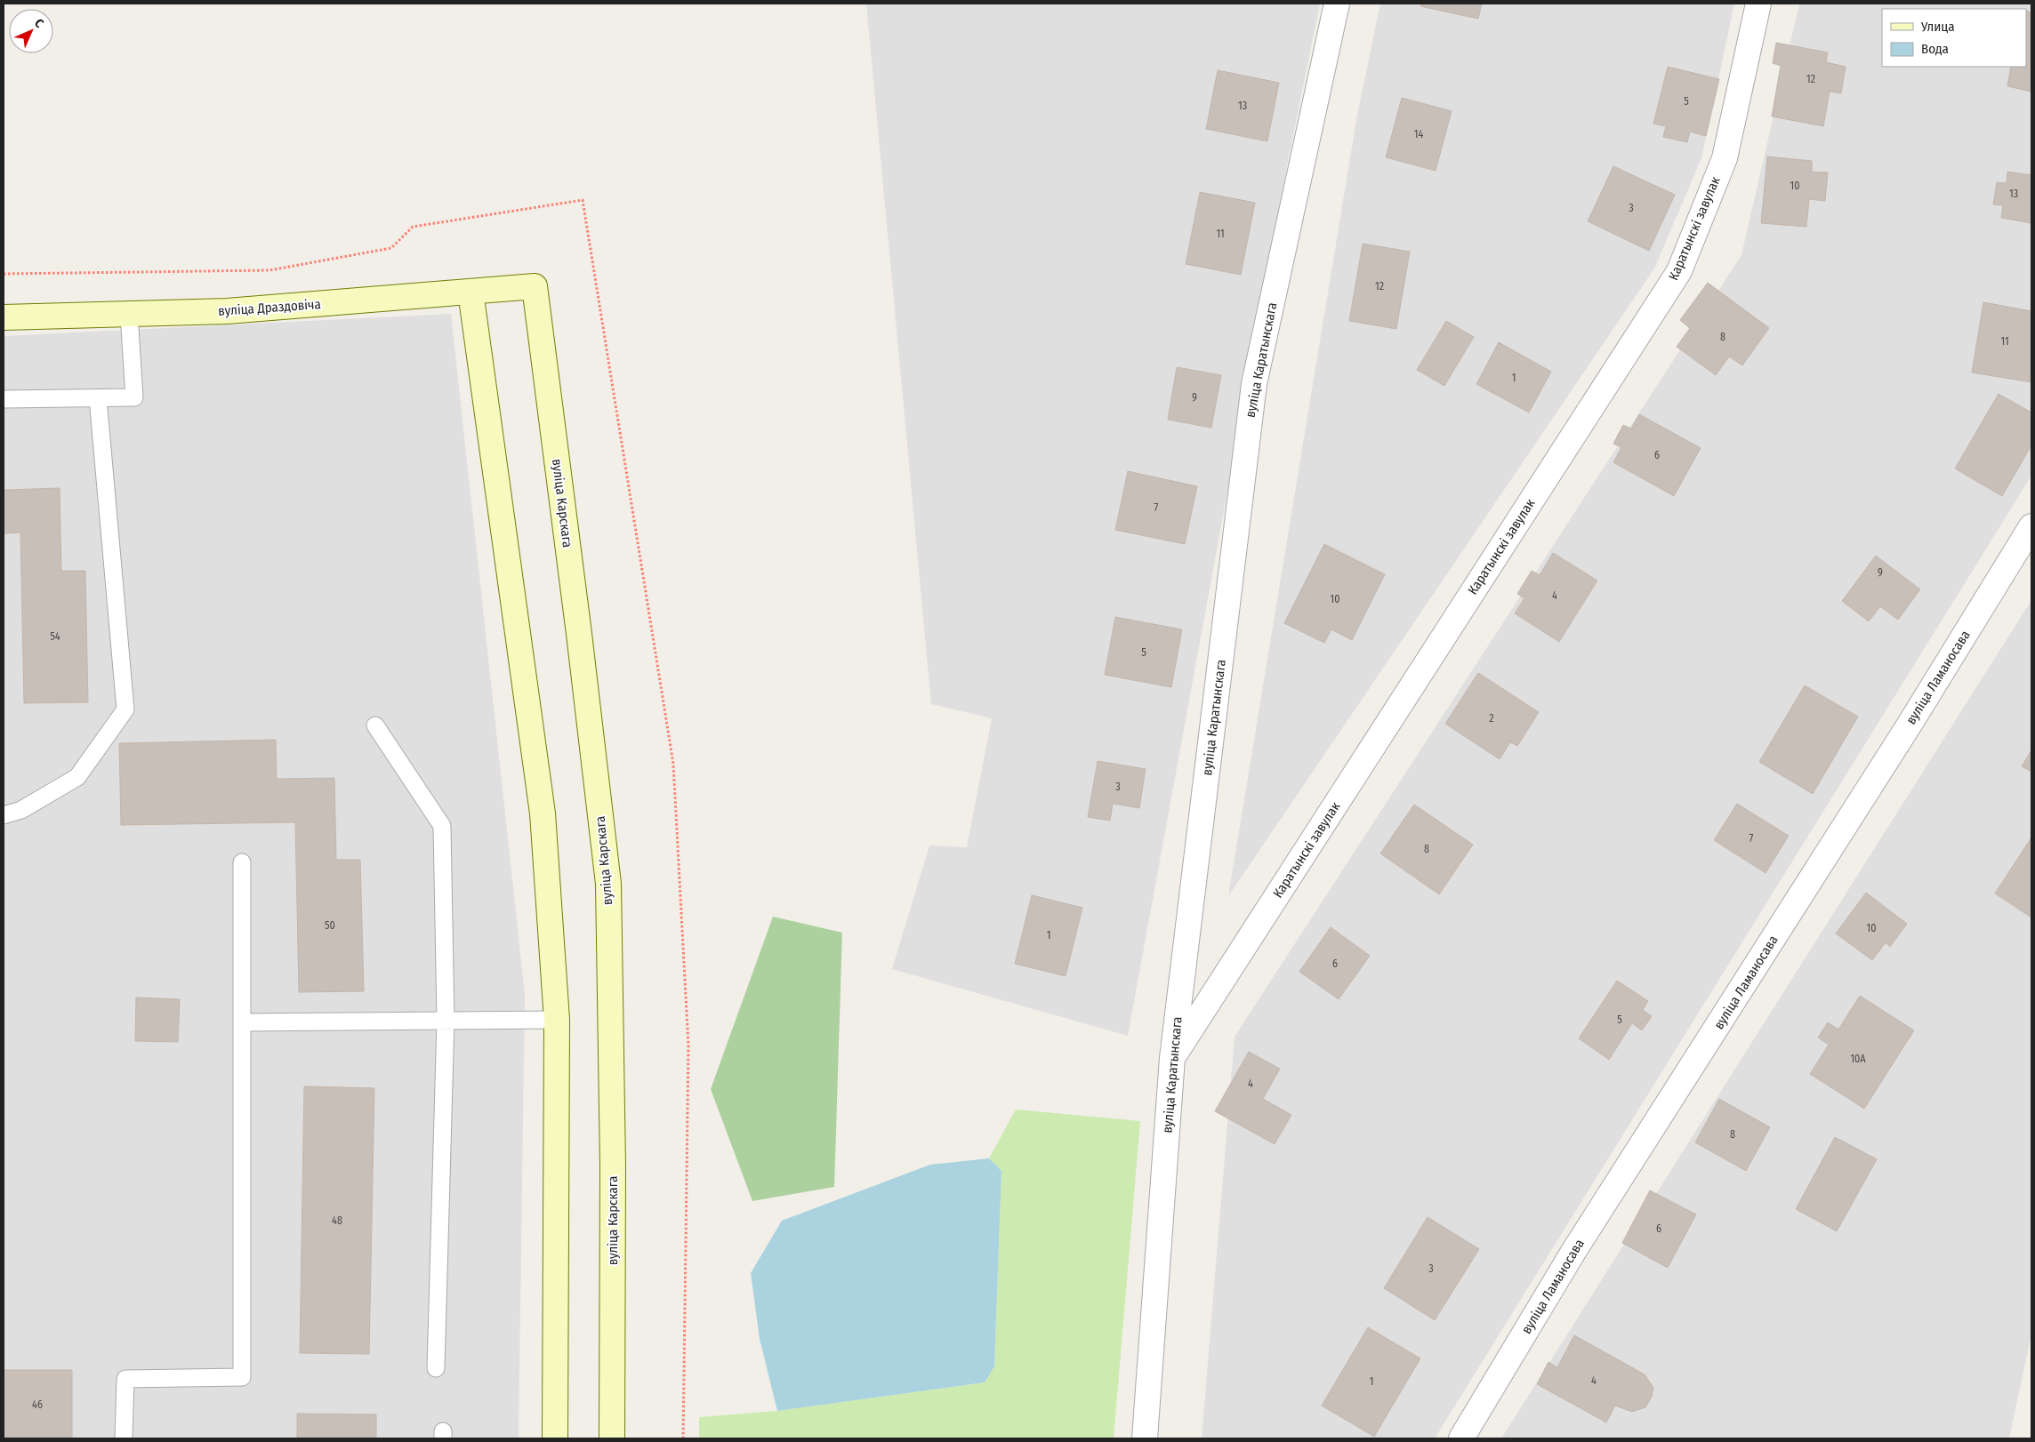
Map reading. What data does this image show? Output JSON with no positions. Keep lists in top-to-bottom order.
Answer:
{
  "streets": {
    "street": [
      "Каратынскі завулак",
      "вуліца Драздовіча",
      "вуліца Каратынскага",
      "вуліца Карскага",
      "вуліца Ламаносава"
    ]
  },
  "crossings": [
    ["Каратынскі завулак", "вуліца Каратынскага"],
    ["вуліца Драздовіча", "вуліца Карскага"]
  ],
  "house_numbers": [
    "12",
    "5",
    "13",
    "14",
    "10",
    "13",
    "3",
    "11",
    "12",
    "8",
    "11",
    "1",
    "9",
    "6",
    "7",
    "9",
    "4",
    "10",
    "54",
    "5",
    "2",
    "3",
    "7",
    "8",
    "50",
    "10",
    "1",
    "6",
    "5",
    "10А",
    "4",
    "8",
    "48",
    "6",
    "3",
    "4",
    "1",
    "46"
  ],
  "legend": ["Улица", "Вода"],
  "north": "top right"
}
